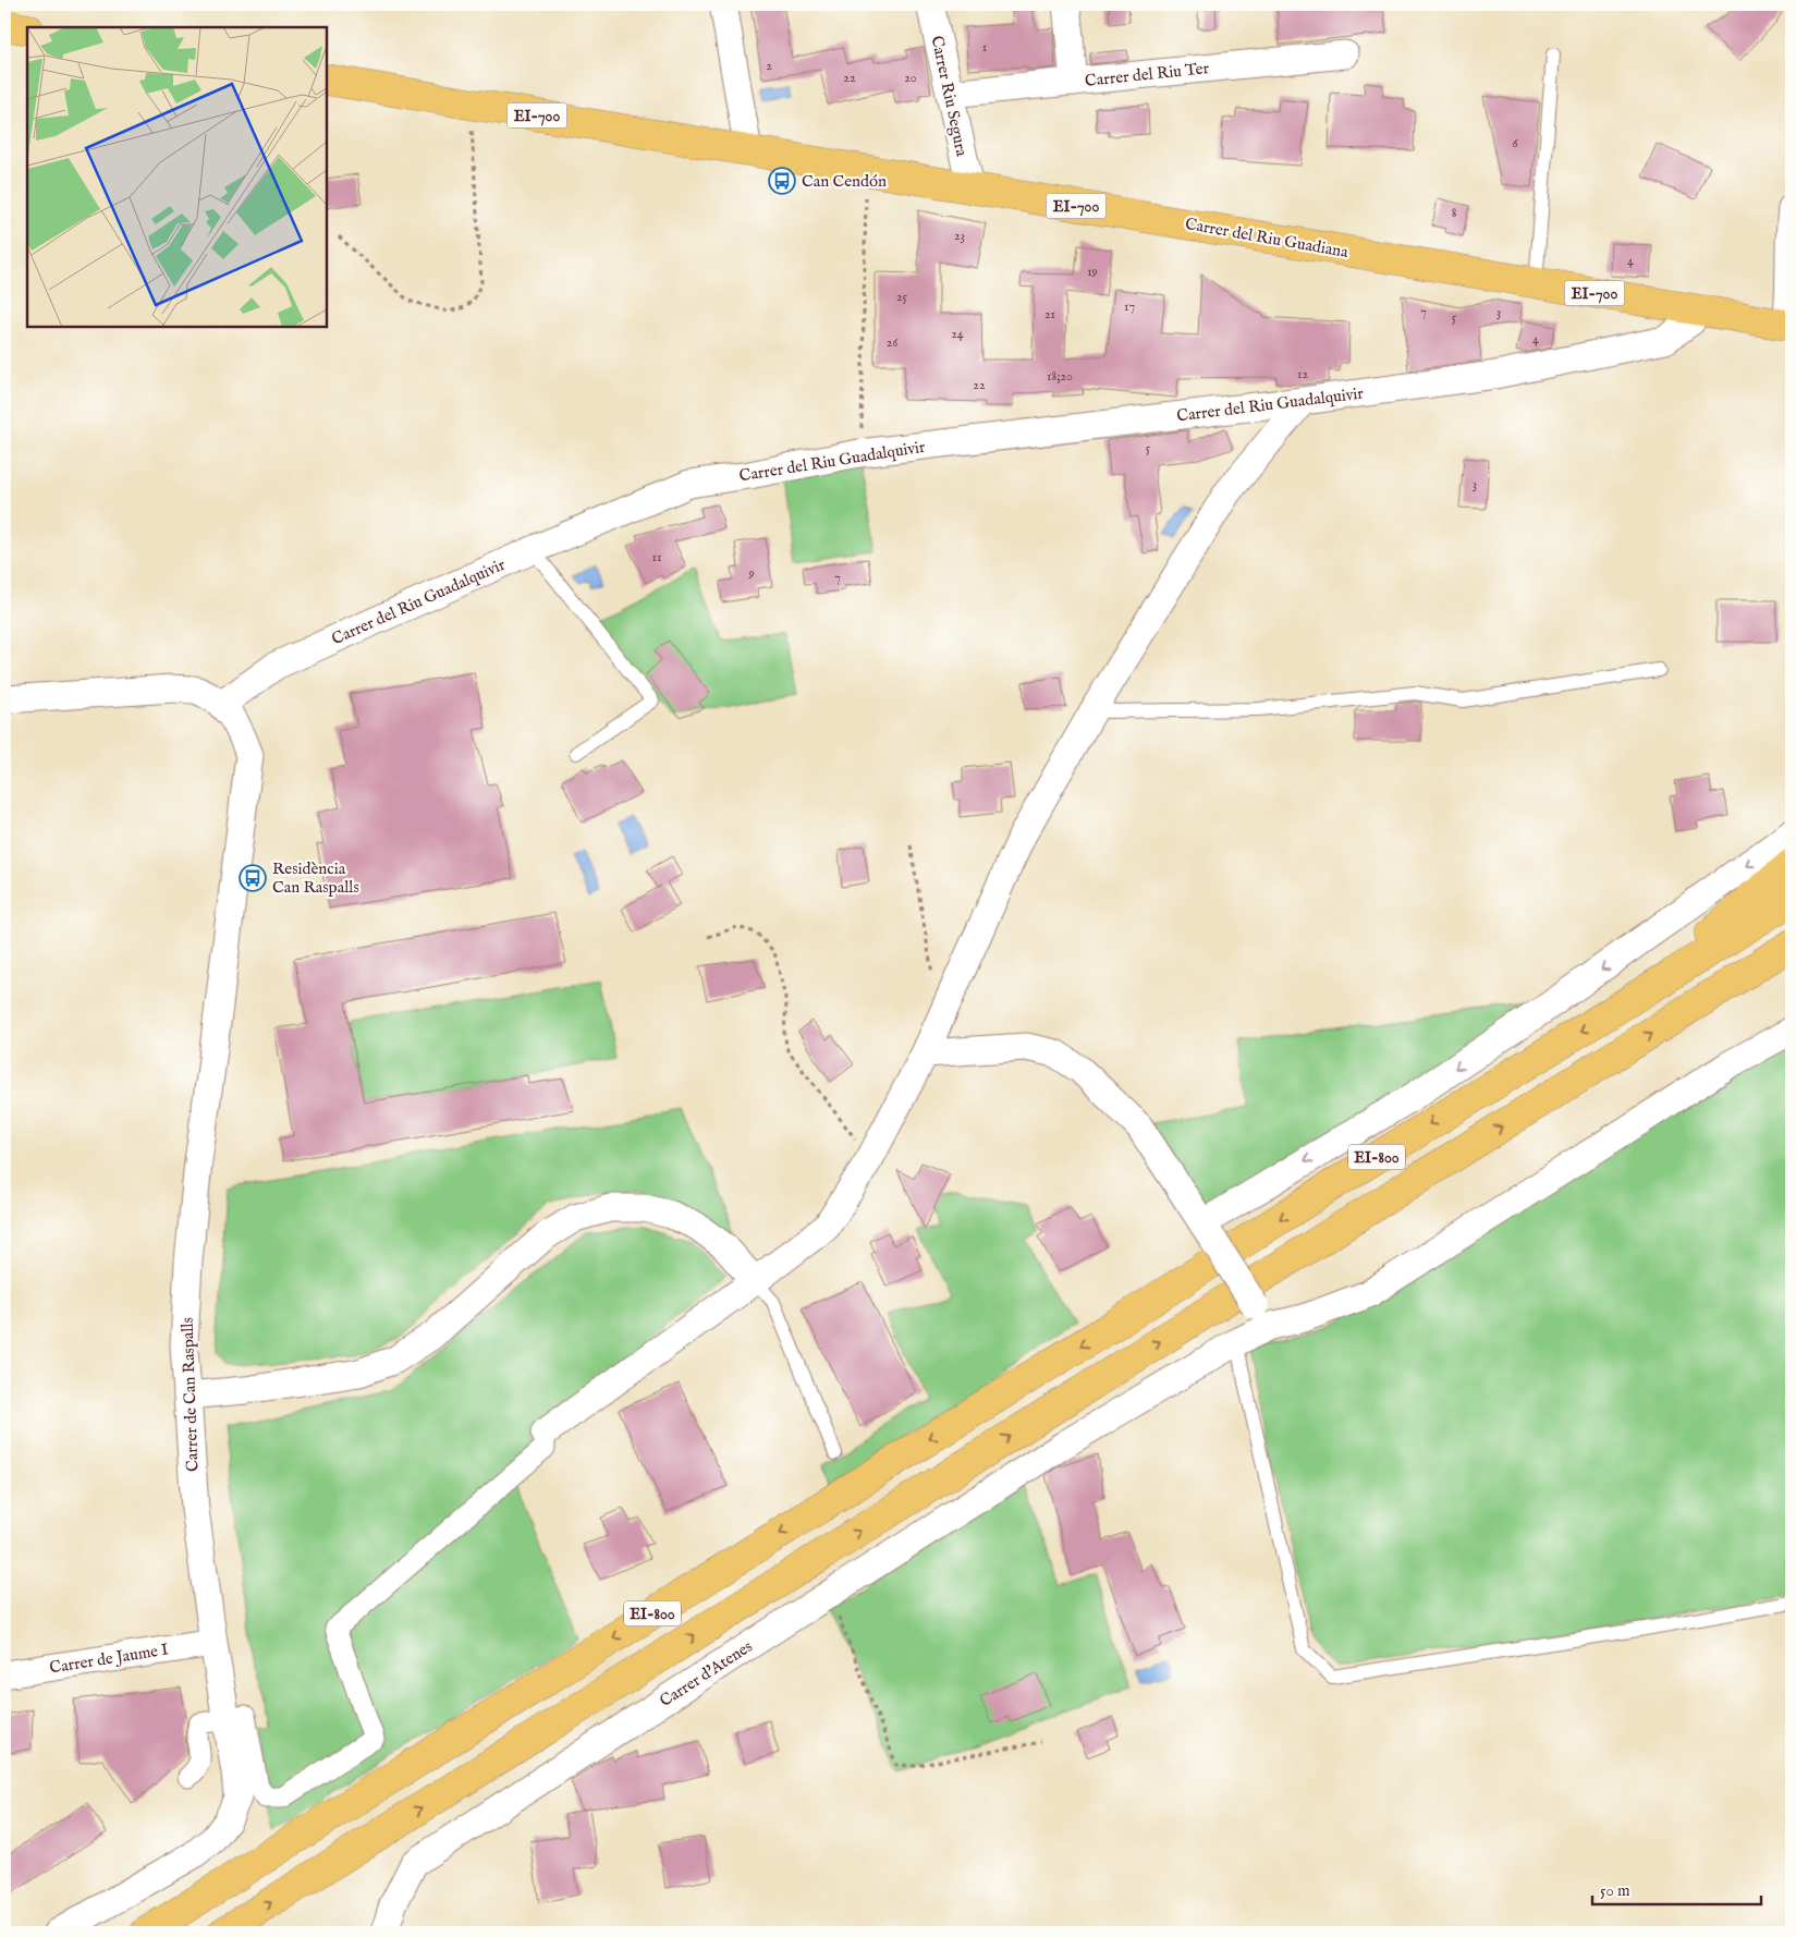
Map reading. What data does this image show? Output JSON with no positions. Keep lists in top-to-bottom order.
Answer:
{
  "streets": {
    "main road": ["EI-700", "Carrer del Riu Guadiana", "EI-800"],
    "street": [
      "Carrer del Riu Ter",
      "Carrer Riu Segura",
      "Carrer del Riu Guadalquivir",
      "Carrer de Can Raspalls",
      "Carrer de Jaume I",
      "Carrer d'Atenes"
    ]
  },
  "crossings": [
    ["Carrer del Riu Ter", "Carrer Riu Segura"],
    ["Carrer Riu Segura", "Carrer del Riu Guadiana"],
    ["EI-700", "Carrer del Riu Guadiana"],
    ["Carrer del Riu Guadiana", "Carrer del Riu Guadalquivir"],
    ["Carrer del Riu Guadalquivir", "Carrer de Can Raspalls"],
    ["Carrer de Can Raspalls", "Carrer de Jaume I"]
  ],
  "places": {
    "bus stop": ["Can Cendón", "Residència Can Raspalls"]
  },
  "house_numbers": [
    "1",
    "2",
    "22",
    "20",
    "6",
    "8",
    "23",
    "4",
    "19",
    "25",
    "17",
    "7",
    "3",
    "21",
    "5",
    "24",
    "4",
    "26",
    "12",
    "18;20",
    "22",
    "5",
    "3",
    "11",
    "9",
    "7"
  ],
  "scale_bar": "50 m"
}
